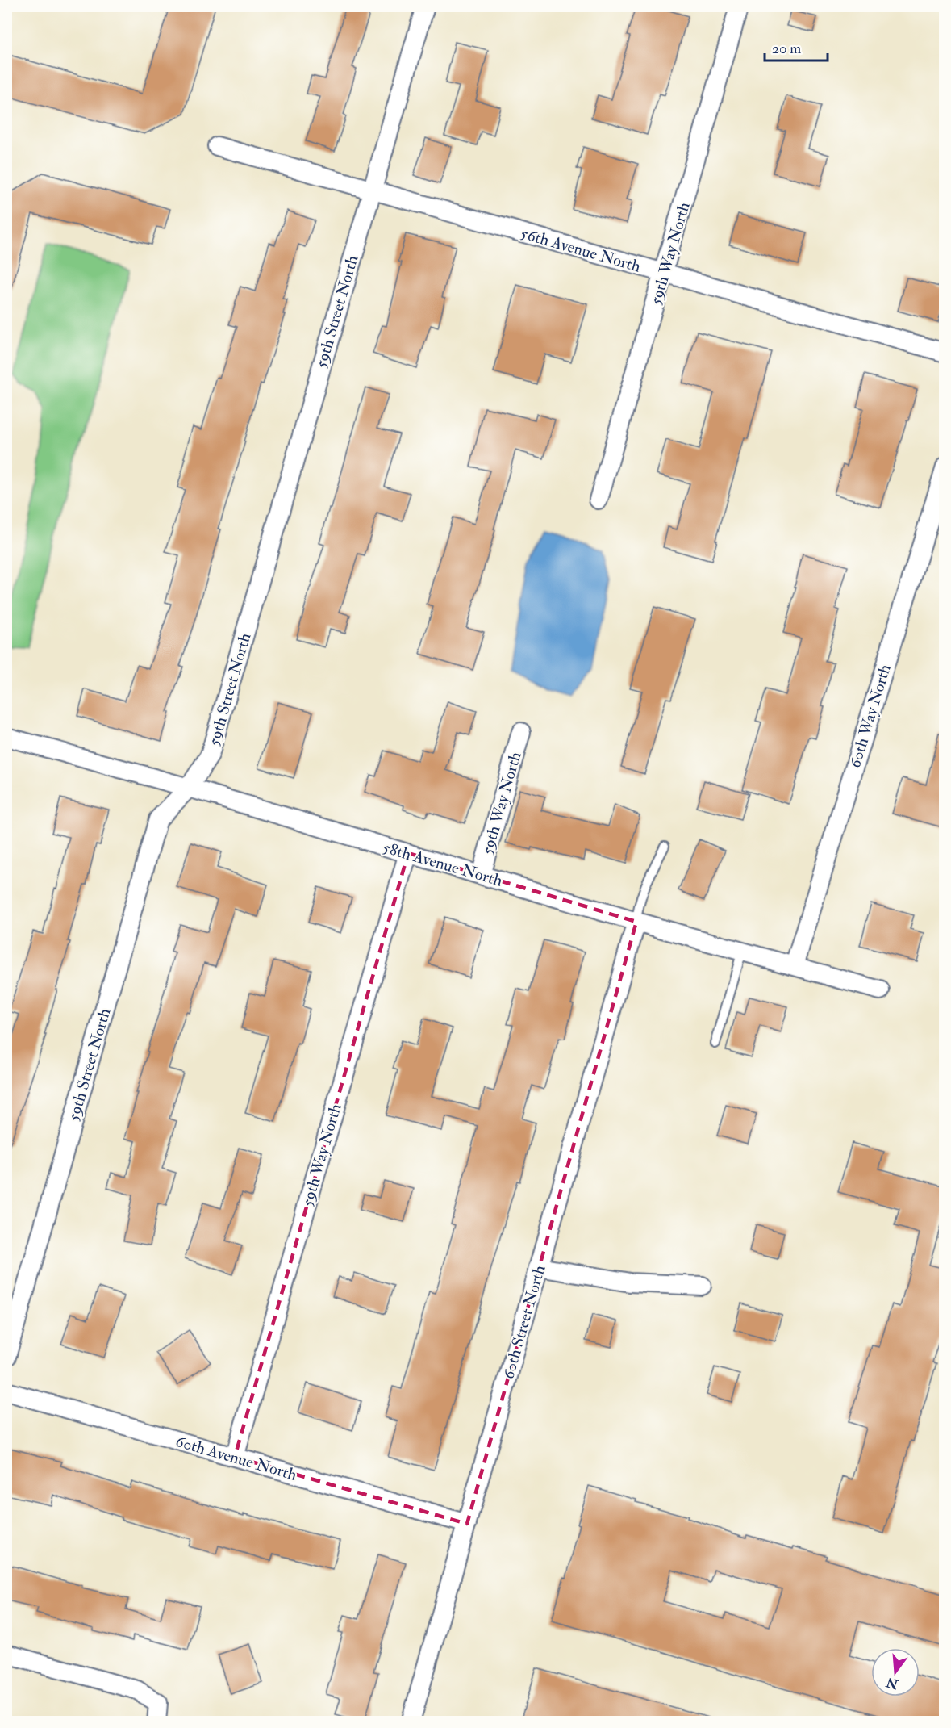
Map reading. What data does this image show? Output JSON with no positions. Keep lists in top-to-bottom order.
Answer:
{
  "streets": {
    "street": [
      "56th Avenue North",
      "59th Way North",
      "59th Street North",
      "60th Way North",
      "58th Avenue North",
      "60th Street North",
      "60th Avenue North"
    ]
  },
  "crossings": [
    ["56th Avenue North", "59th Way North"],
    ["56th Avenue North", "59th Street North"],
    ["59th Way North", "58th Avenue North"],
    ["59th Way North", "60th Avenue North"],
    ["59th Street North", "58th Avenue North"],
    ["60th Way North", "58th Avenue North"],
    ["58th Avenue North", "60th Street North"],
    ["60th Street North", "60th Avenue North"]
  ],
  "scale_bar": "20 m",
  "north": "bottom"
}
